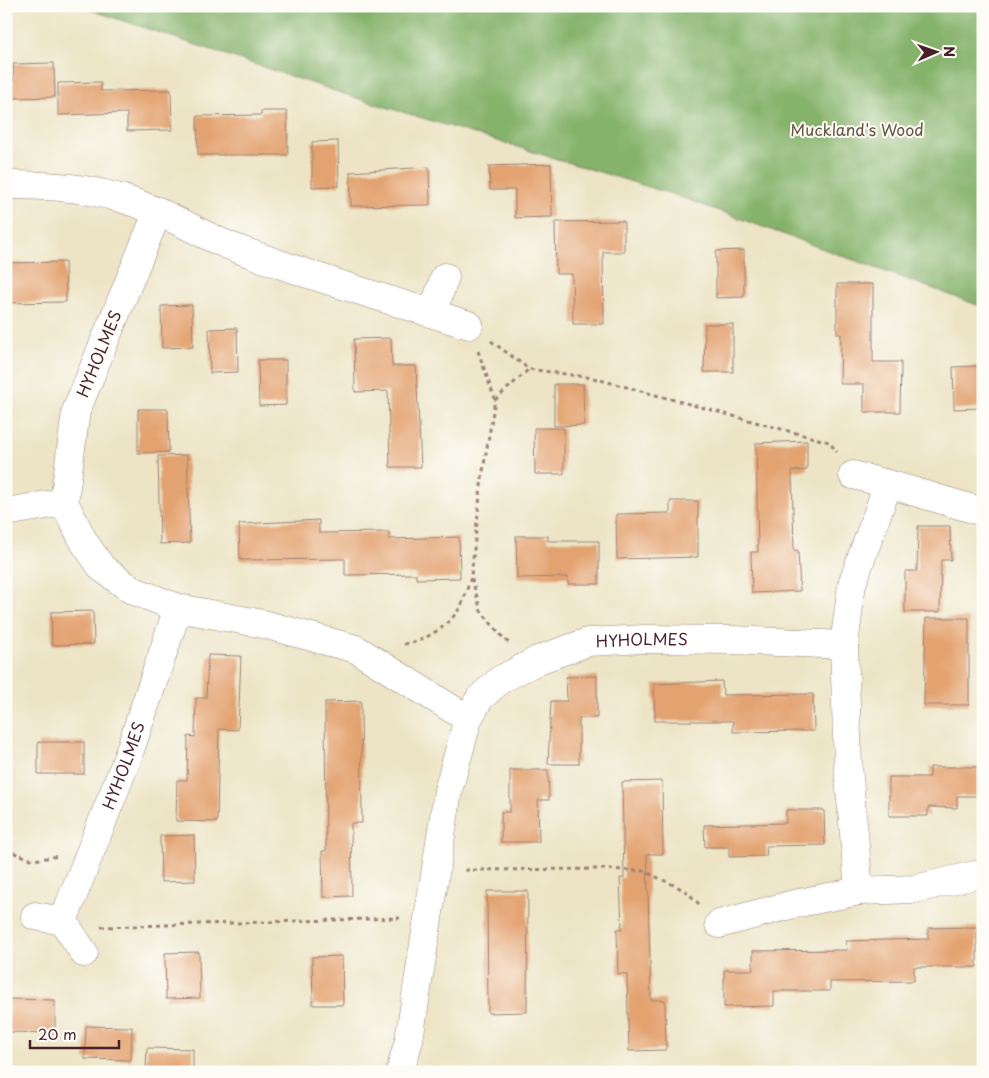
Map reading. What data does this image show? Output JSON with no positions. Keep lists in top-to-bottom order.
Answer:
{
  "streets": {
    "street": ["HYHOLMES"]
  },
  "parks": ["Muckland's Wood"],
  "scale_bar": "20 m",
  "north": "right"
}
